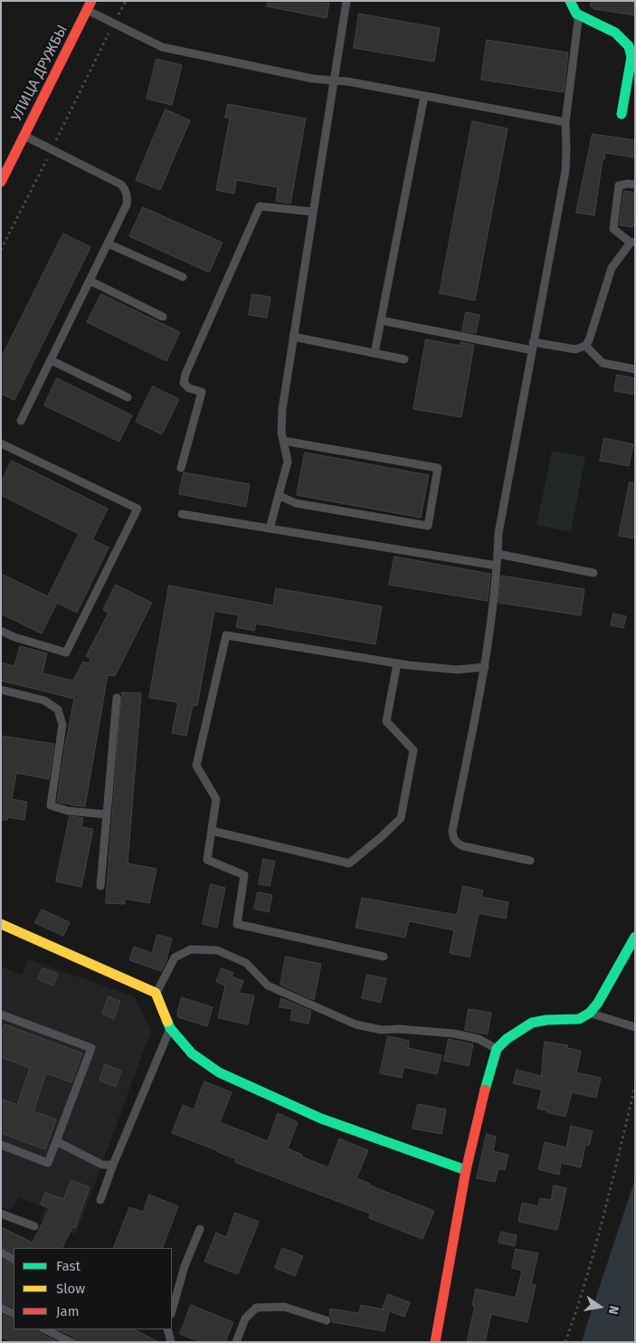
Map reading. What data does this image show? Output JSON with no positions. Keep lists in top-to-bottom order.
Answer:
{
  "streets": {
    "street": ["УЛИЦА ДРУЖБЫ"]
  },
  "legend": ["Fast", "Slow", "Jam"],
  "north": "right"
}
